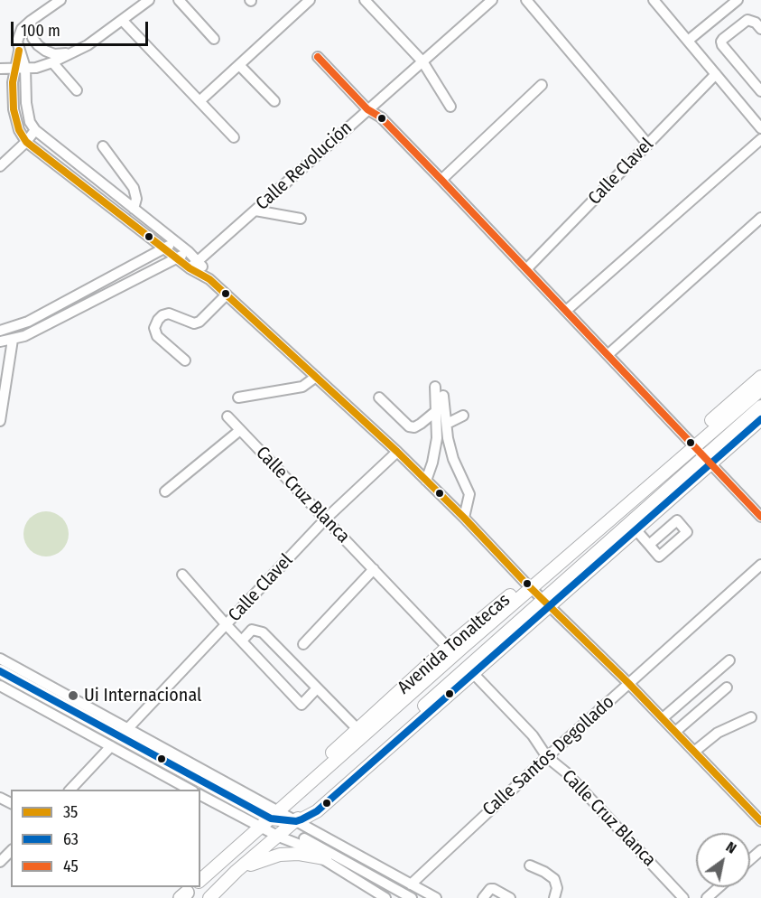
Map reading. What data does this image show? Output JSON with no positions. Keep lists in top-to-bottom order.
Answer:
{
  "streets": {
    "main road": ["Avenida Tonaltecas"],
    "street": [
      "Calle Revolución",
      "Calle Clavel",
      "Calle Cruz Blanca",
      "Calle Santos Degollado"
    ]
  },
  "crossings": [
    ["Calle Clavel", "Calle Cruz Blanca"],
    ["Calle Cruz Blanca", "Avenida Tonaltecas"],
    ["Calle Cruz Blanca", "Calle Santos Degollado"]
  ],
  "places": ["Ui Internacional"],
  "lines": ["transit line 35", "transit line 45", "transit line 63"],
  "legend": ["35", "63", "45"],
  "scale_bar": "100 m",
  "north": "top right"
}
